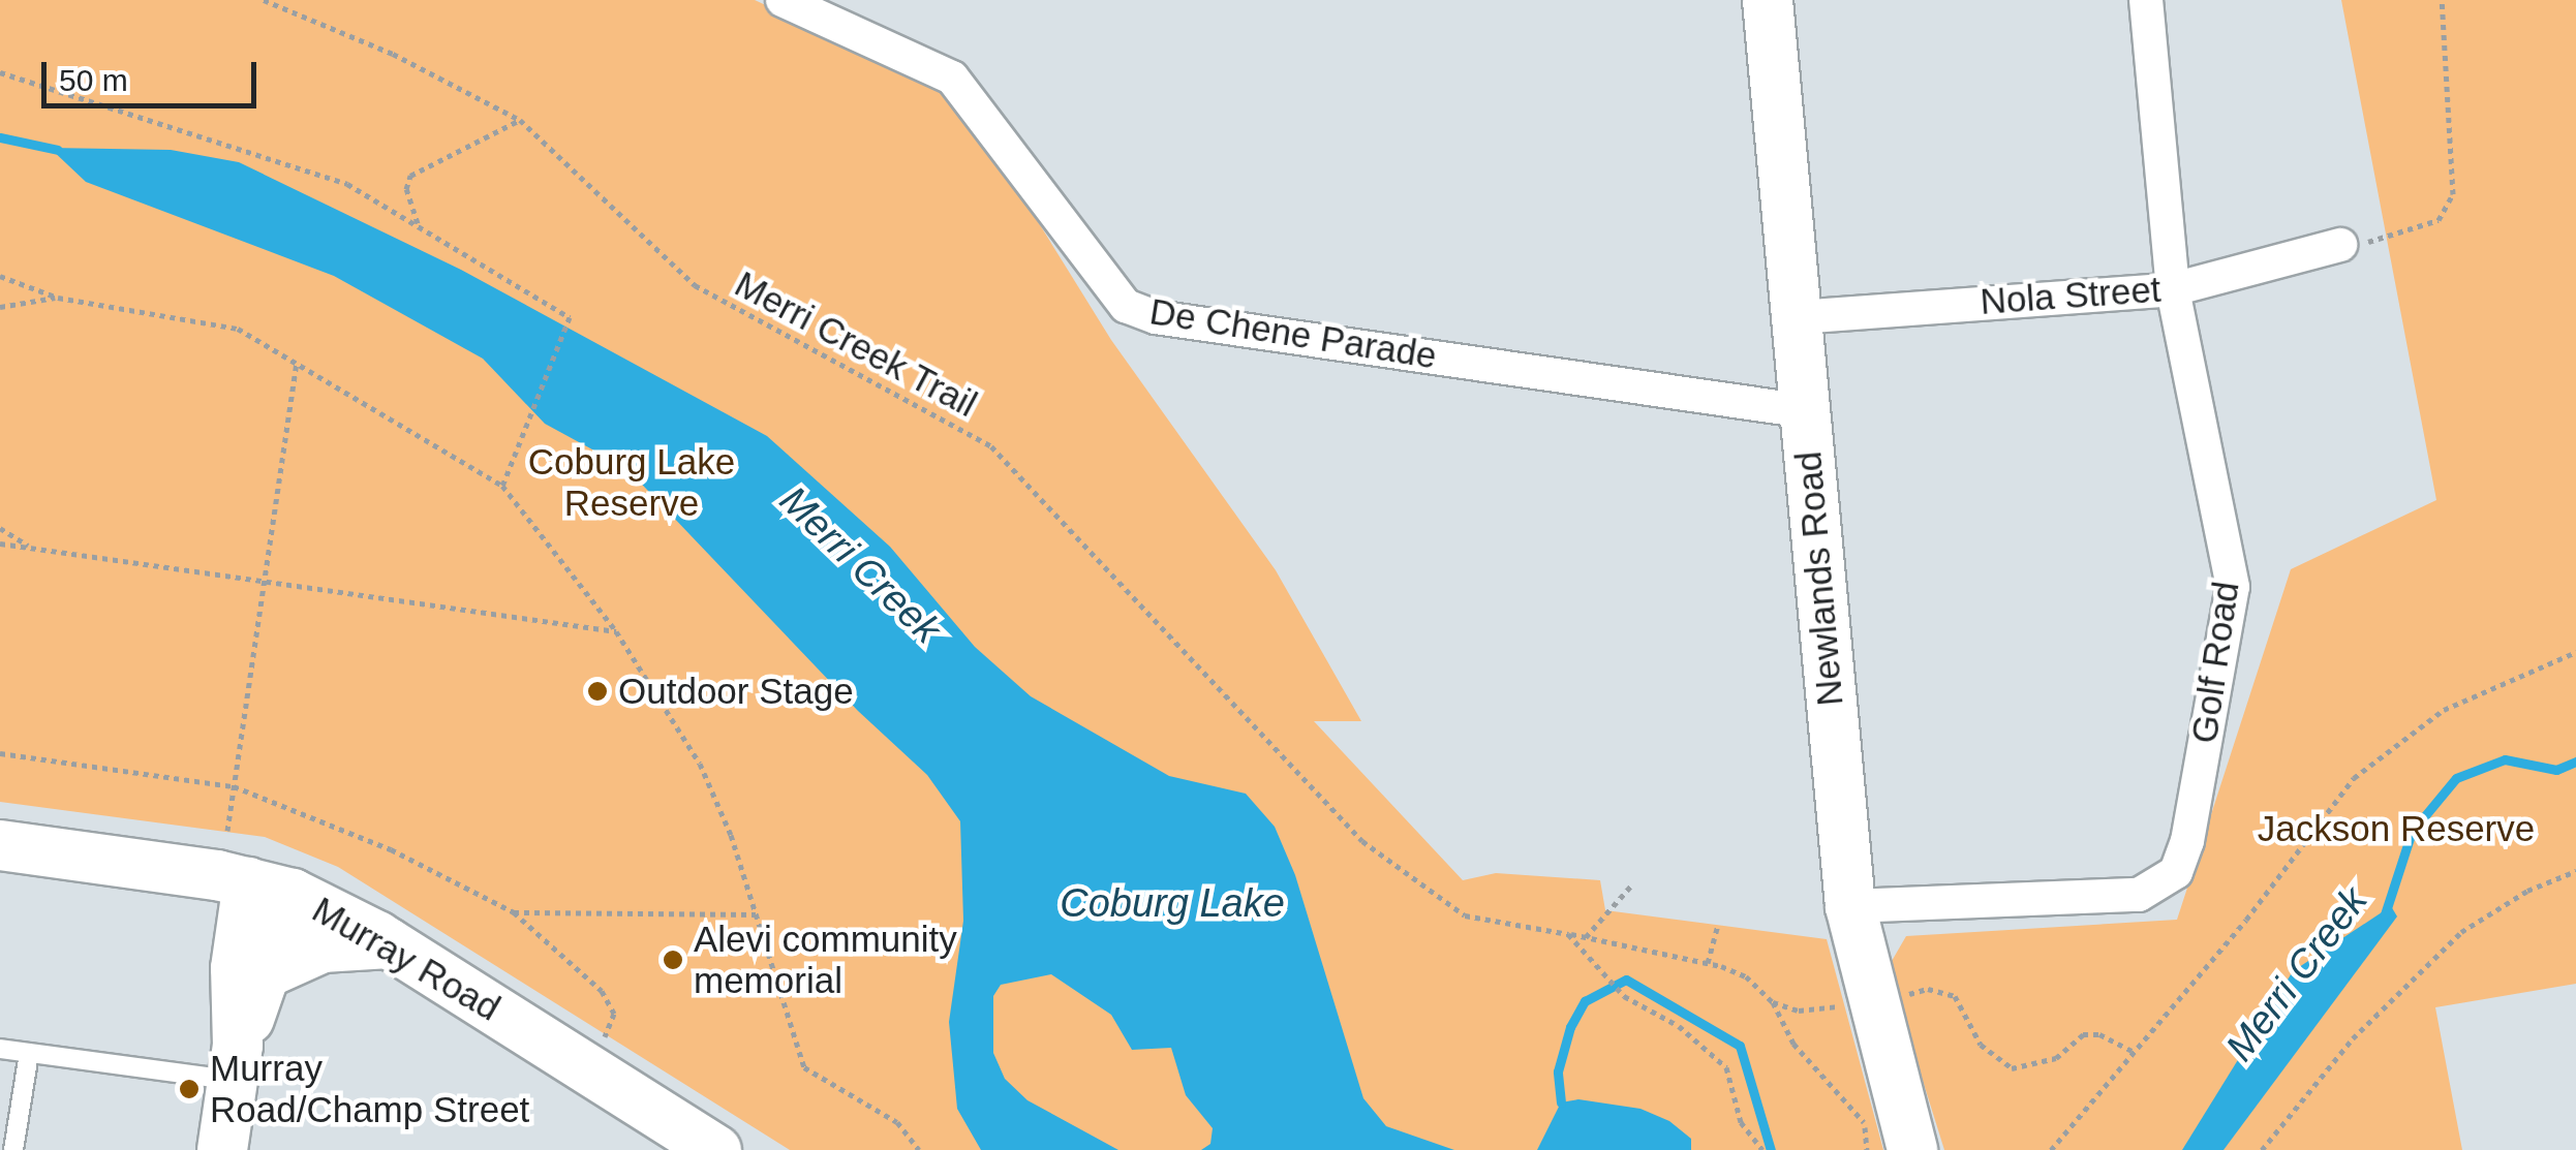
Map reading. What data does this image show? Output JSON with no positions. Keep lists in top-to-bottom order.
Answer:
{
  "streets": {
    "street": [
      "Nola Street",
      "De Chene Parade",
      "Newlands Road",
      "Golf Road",
      "Murray Road"
    ],
    "path": ["Merri Creek Trail"]
  },
  "crossings": [
    ["Nola Street", "Newlands Road"],
    ["Nola Street", "Golf Road"],
    ["De Chene Parade", "Newlands Road"],
    ["Newlands Road", "Golf Road"]
  ],
  "water": ["Merri Creek", "Coburg Lake"],
  "parks": ["Coburg Lake Reserve", "Jackson Reserve"],
  "places": ["Outdoor Stage", "Alevi community memorial", "Murray Road/Champ Street"],
  "scale_bar": "50 m"
}
